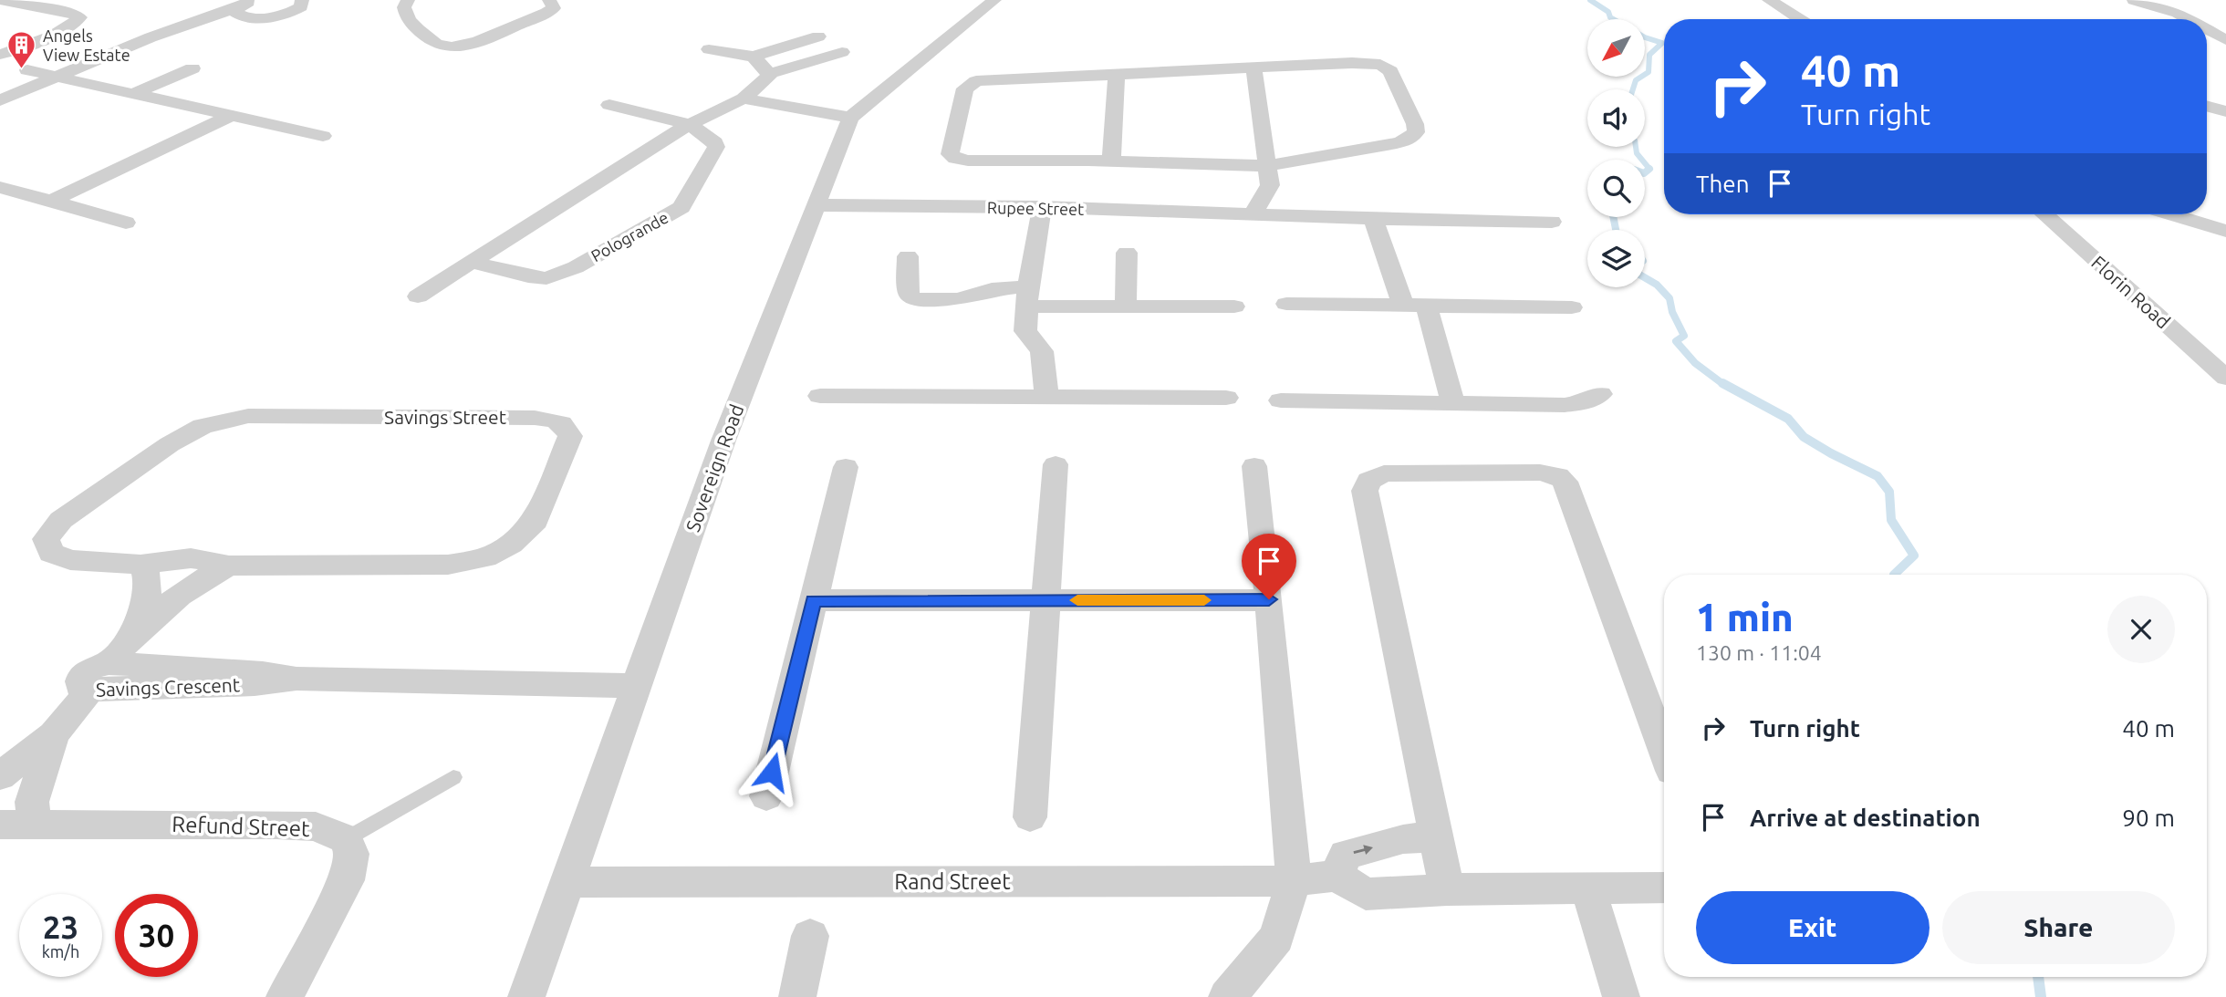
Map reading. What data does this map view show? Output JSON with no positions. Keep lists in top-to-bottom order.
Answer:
{
  "streets": {
    "street": [
      "Rupee Street",
      "Pologrande",
      "Florin Road",
      "Savings Street",
      "Sovereign Road",
      "Savings Crescent",
      "Refund Street",
      "Rand Street"
    ]
  },
  "crossings": [
    ["Rupee Street", "Sovereign Road"],
    ["Sovereign Road", "Savings Crescent"],
    ["Sovereign Road", "Rand Street"]
  ],
  "places": {
    "building": ["Angels View Estate"]
  },
  "north": "bottom left",
  "page": {
    "turn": ["40 m", "Turn right"],
    "then": "Then",
    "heading": ["1 min", "130 m · 11:04"],
    "list": [
      {
        "name": "Turn right",
        "value": "40 m"
      },
      {
        "name": "Arrive at destination",
        "value": "90 m"
      }
    ],
    "buttons": ["Exit", "Share"],
    "speed": "23 km/h",
    "limit": "30"
  }
}
